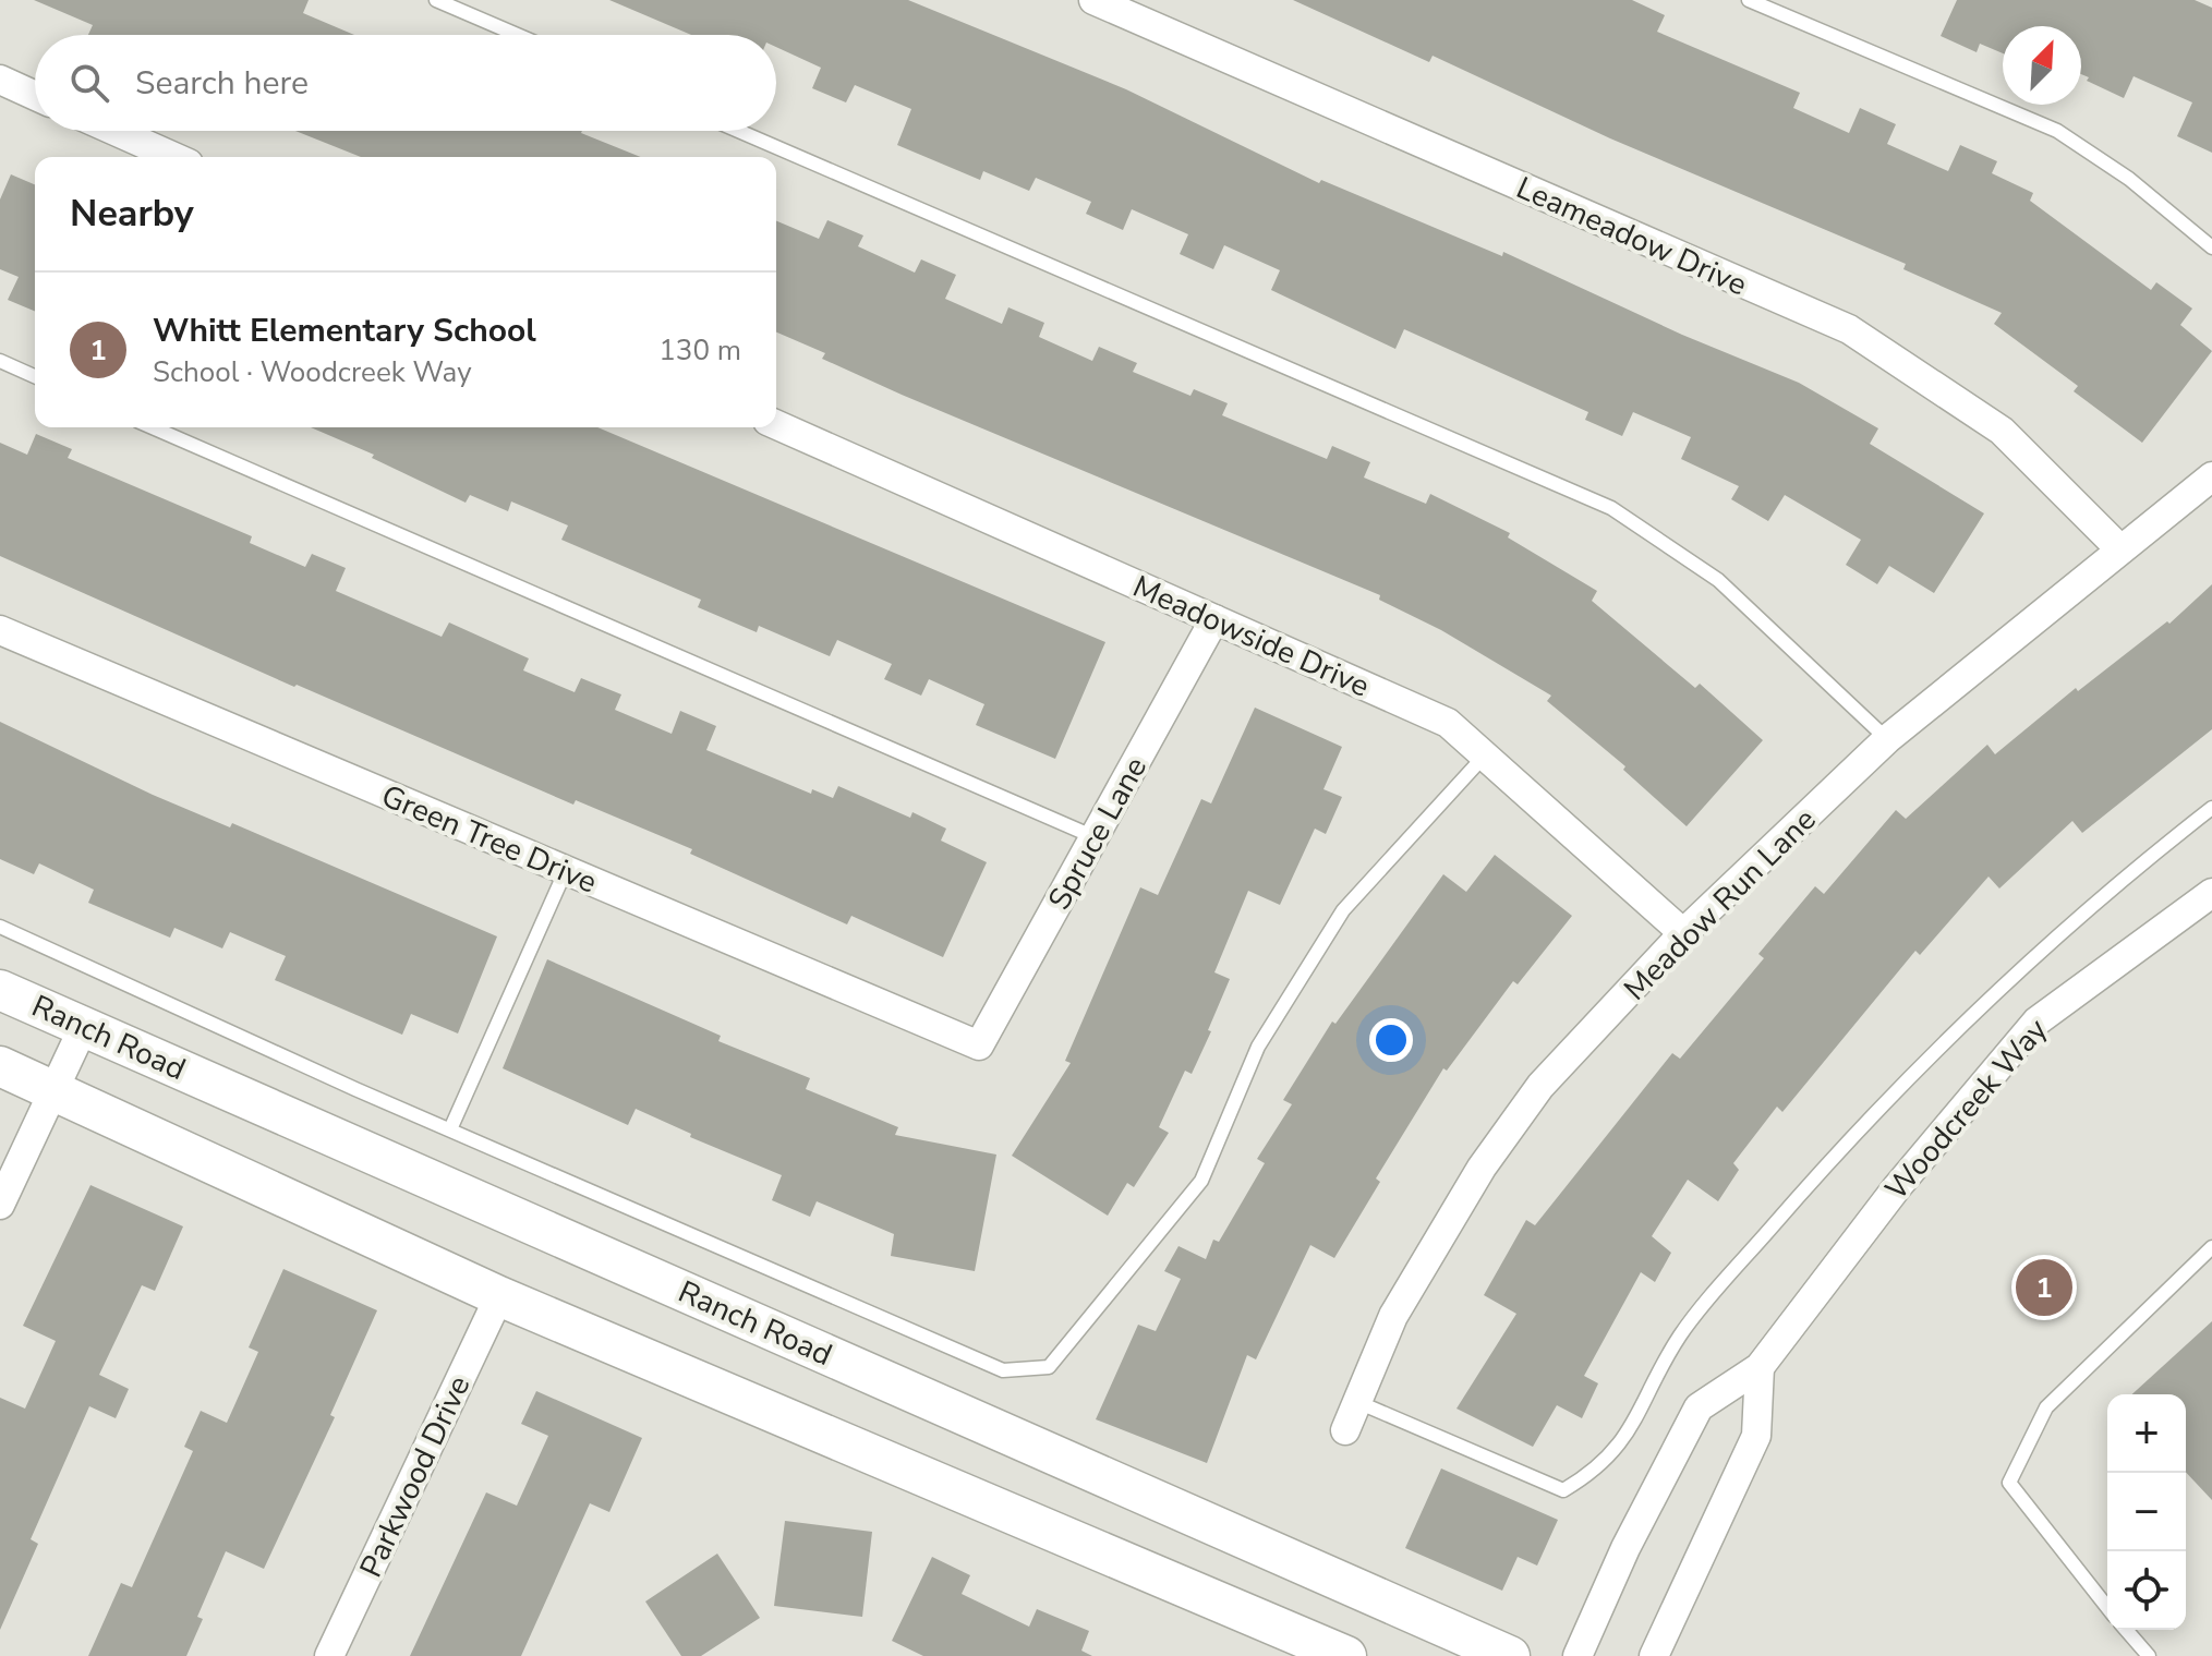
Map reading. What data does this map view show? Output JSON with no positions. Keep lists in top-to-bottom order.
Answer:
{
  "streets": {
    "main road": ["Ranch Road"],
    "street": [
      "Leameadow Drive",
      "Meadowside Drive",
      "Spruce Lane",
      "Green Tree Drive",
      "Meadow Run Lane",
      "Woodcreek Way",
      "Parkwood Drive"
    ]
  },
  "crossings": [
    ["Leameadow Drive", "Meadow Run Lane"],
    ["Meadowside Drive", "Spruce Lane"],
    ["Meadowside Drive", "Meadow Run Lane"],
    ["Spruce Lane", "Green Tree Drive"]
  ],
  "north": "top right",
  "page": {
    "search": "Search here",
    "heading": "Nearby",
    "list": [
      {
        "mark": "1",
        "name": "Whitt Elementary School",
        "note": "School · Woodcreek Way",
        "value": "130 m"
      }
    ],
    "pins": "1",
    "map_buttons": ["+", "−"]
  }
}
